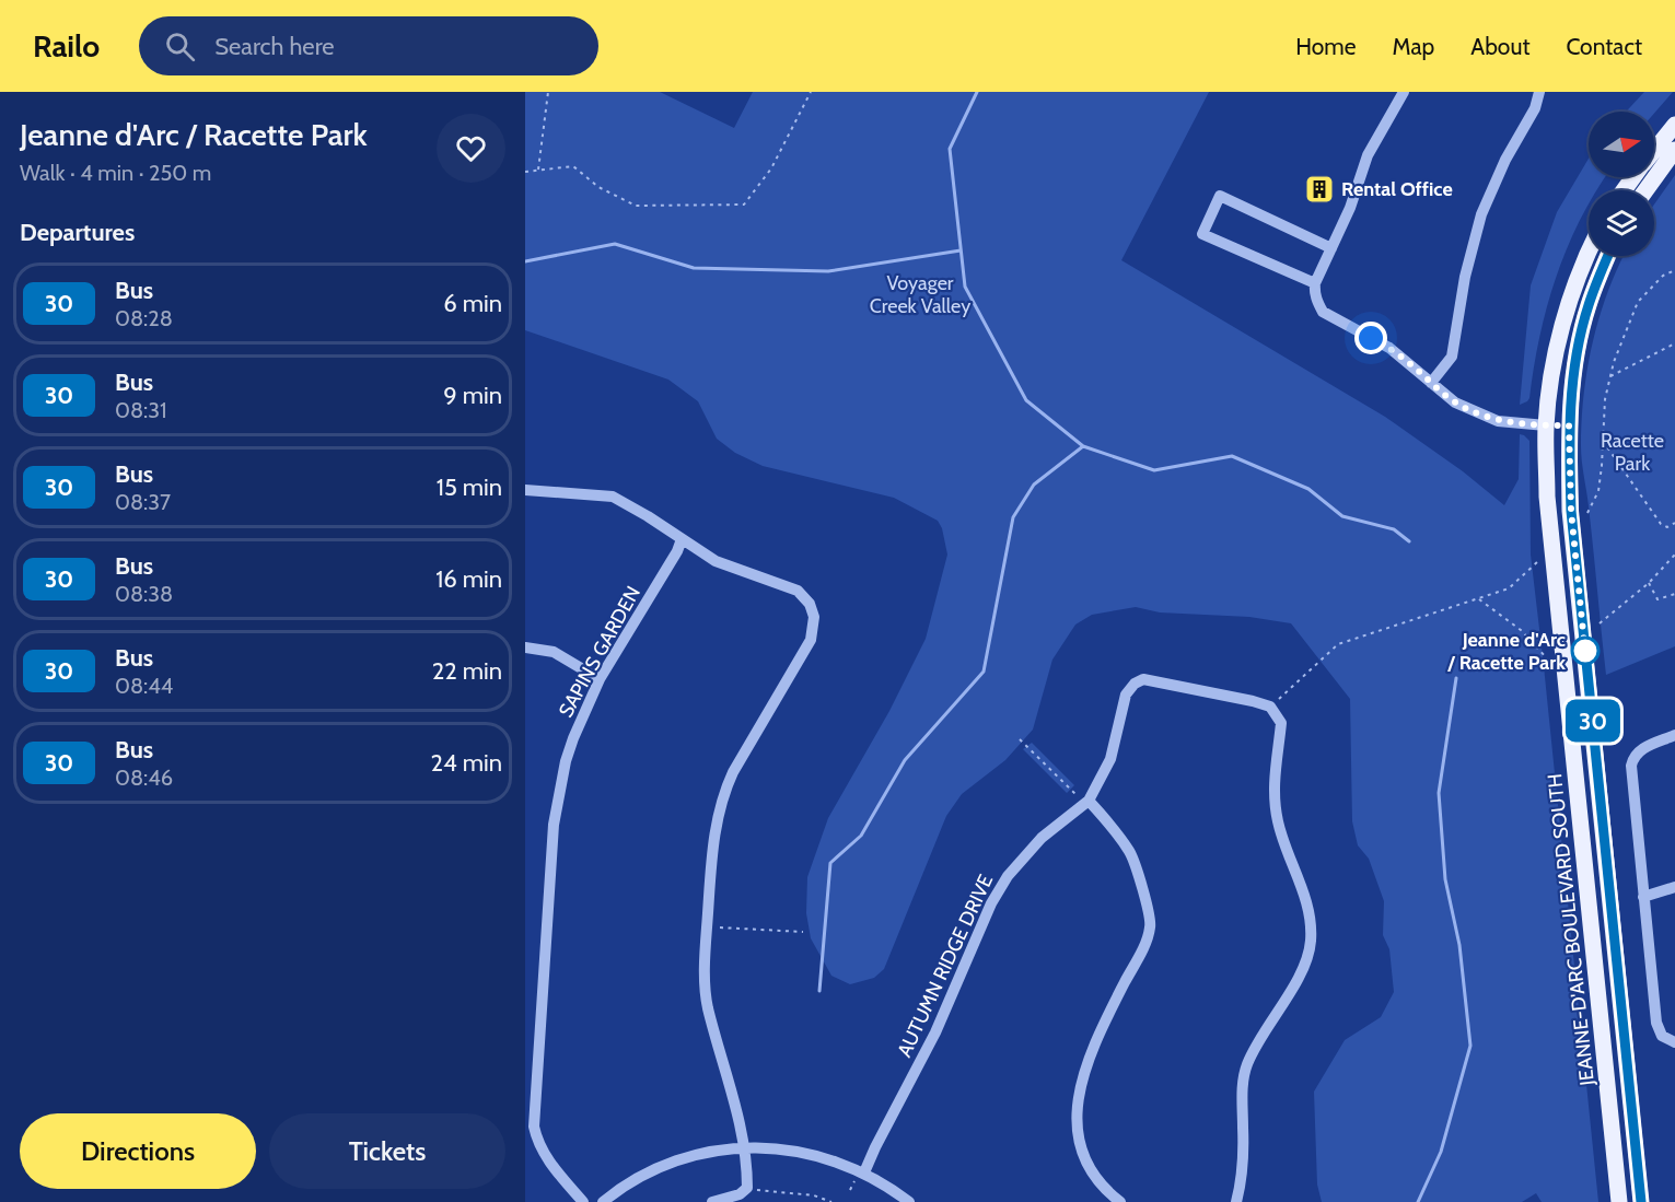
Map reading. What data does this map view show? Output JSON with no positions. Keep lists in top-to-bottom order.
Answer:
{
  "streets": {
    "main road": ["JEANNE-D'ARC BOULEVARD SOUTH"],
    "street": ["SAPINS GARDEN", "AUTUMN RIDGE DRIVE"]
  },
  "parks": ["Voyager Creek Valley", "Racette Park"],
  "places": {
    "building": ["Rental Office"],
    "other": ["Jeanne d'Arc / Racette Park"]
  },
  "lines": ["bus line 30"],
  "north": "right",
  "page": {
    "header": "Railo",
    "search": "Search here",
    "nav": [
      "Home",
      "Map",
      "About",
      "Contact"
    ],
    "heading": [
      ["Jeanne d'Arc / Racette Park", "Walk · 4 min · 250 m"],
      "Departures"
    ],
    "on_map": "30",
    "list": [
      {
        "mark": "30",
        "name": "Bus",
        "note": "08:28",
        "value": "6 min"
      },
      {
        "mark": "30",
        "name": "Bus",
        "note": "08:31",
        "value": "9 min"
      },
      {
        "mark": "30",
        "name": "Bus",
        "note": "08:37",
        "value": "15 min"
      },
      {
        "mark": "30",
        "name": "Bus",
        "note": "08:38",
        "value": "16 min"
      },
      {
        "mark": "30",
        "name": "Bus",
        "note": "08:44",
        "value": "22 min"
      },
      {
        "mark": "30",
        "name": "Bus",
        "note": "08:46",
        "value": "24 min"
      }
    ],
    "buttons": ["Directions", "Tickets"]
  }
}
